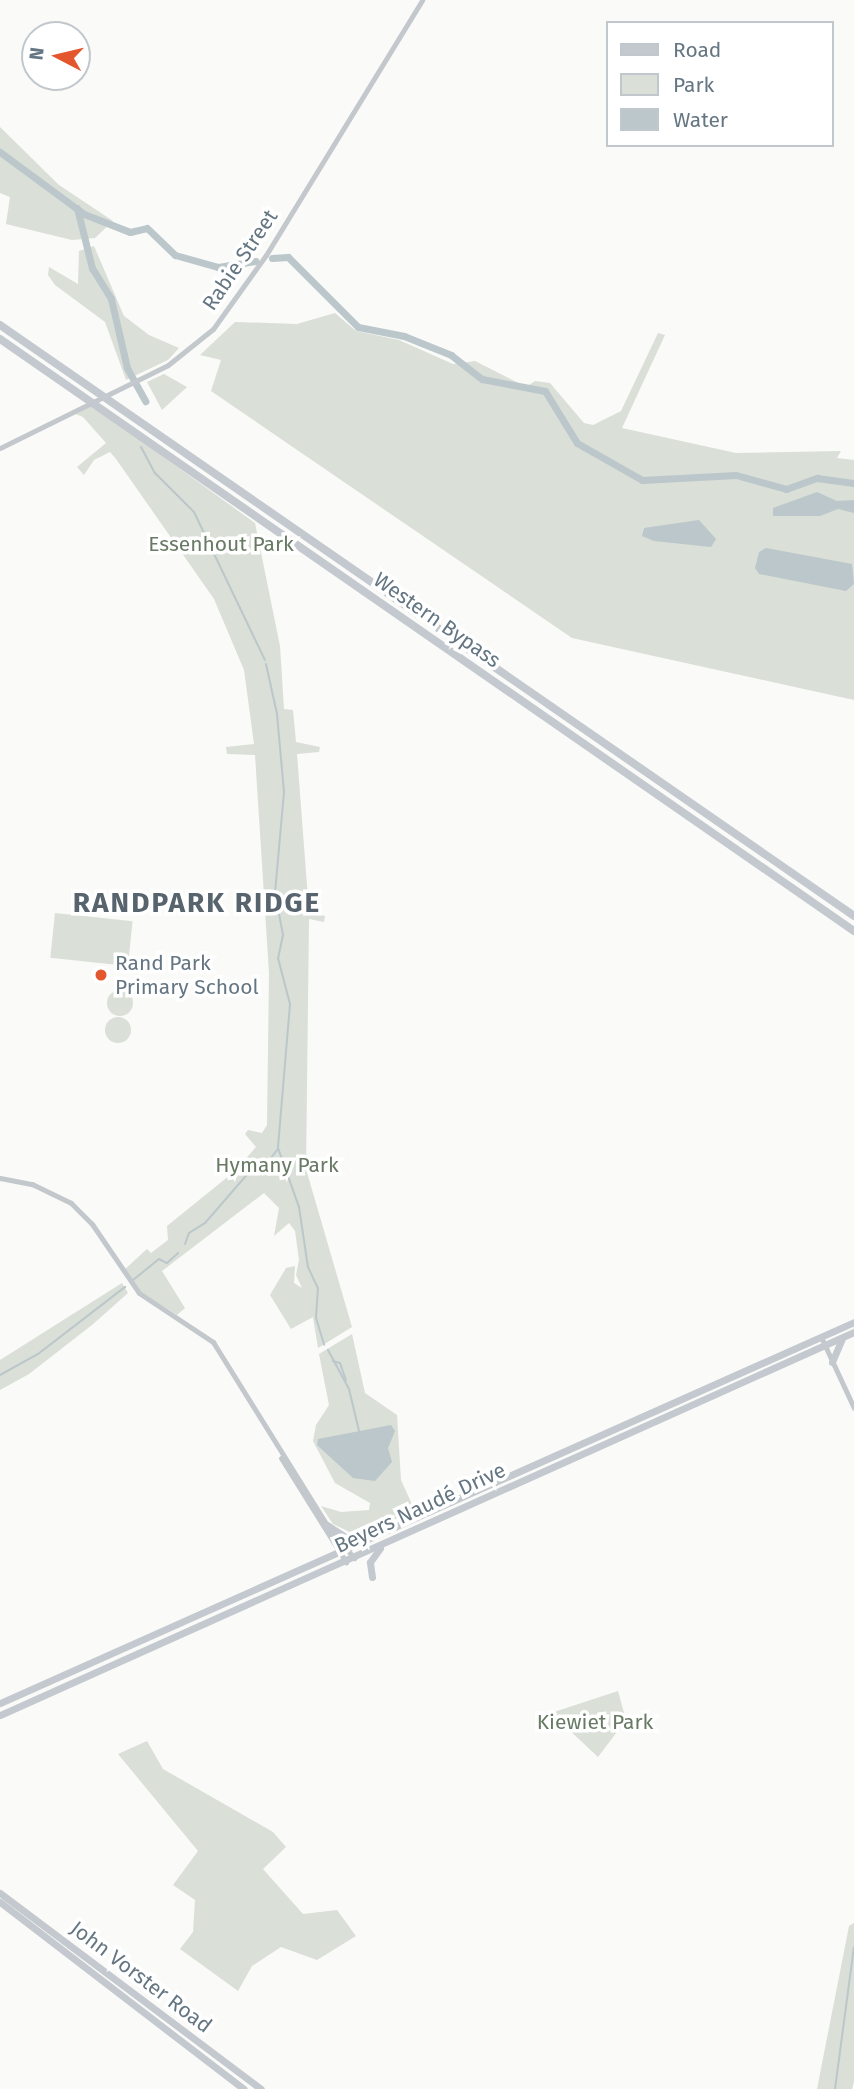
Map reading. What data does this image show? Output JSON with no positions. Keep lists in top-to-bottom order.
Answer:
{
  "streets": {
    "highway": ["Western Bypass"],
    "main road": ["Beyers Naudé Drive", "John Vorster Road"],
    "street": ["Rabie Street"]
  },
  "districts": ["RANDPARK RIDGE"],
  "parks": ["Essenhout Park", "Hymany Park", "Kiewiet Park"],
  "places": ["Rand Park Primary School"],
  "legend": ["Road", "Park", "Water"],
  "north": "left"
}
